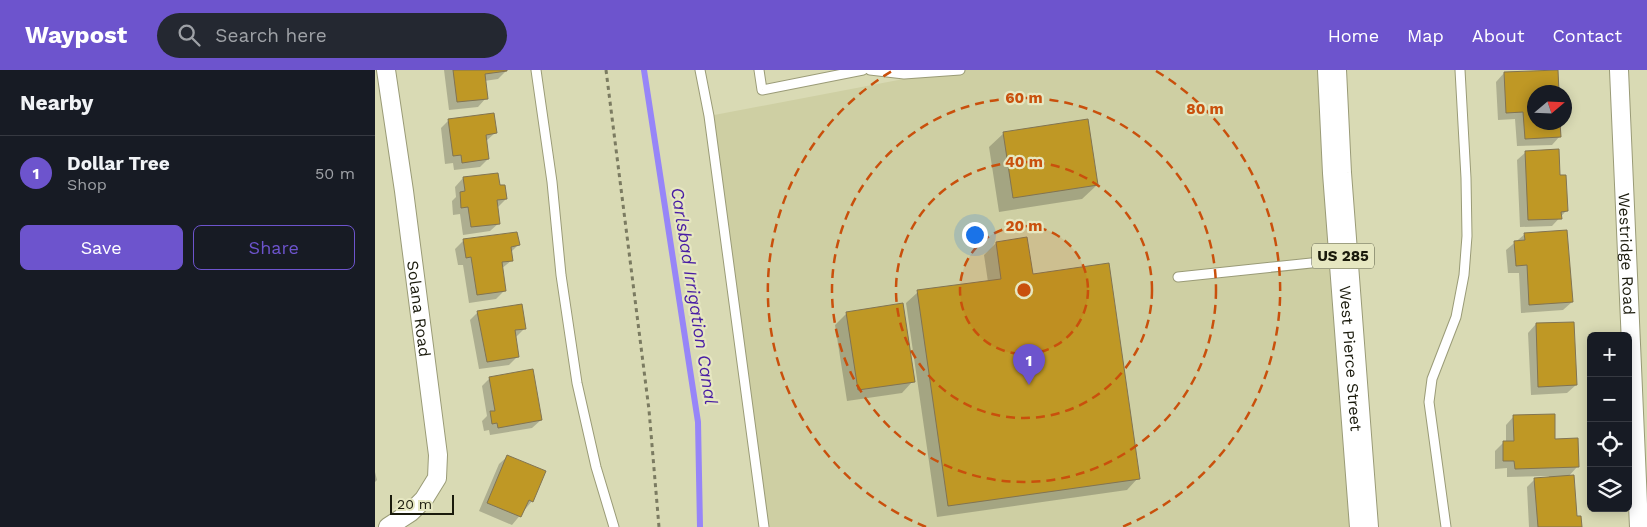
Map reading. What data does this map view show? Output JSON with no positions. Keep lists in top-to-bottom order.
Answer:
{
  "streets": {
    "highway": ["US 285", "West Pierce Street"],
    "street": ["Westridge Road", "Solana Road"]
  },
  "water": ["Carlsbad Irrigation Canal"],
  "scale_bar": "20 m",
  "north": "right",
  "page": {
    "header": "Waypost",
    "search": "Search here",
    "nav": [
      "Home",
      "Map",
      "About",
      "Contact"
    ],
    "heading": "Nearby",
    "list": [
      {
        "mark": "1",
        "name": "Dollar Tree",
        "note": "Shop",
        "value": "50 m"
      }
    ],
    "buttons": ["Save", "Share"],
    "map_buttons": ["+", "−"],
    "pins": "1",
    "scale": "20 m"
  },
  "rings": [
    "60 m",
    "80 m",
    "40 m",
    "20 m"
  ]
}
